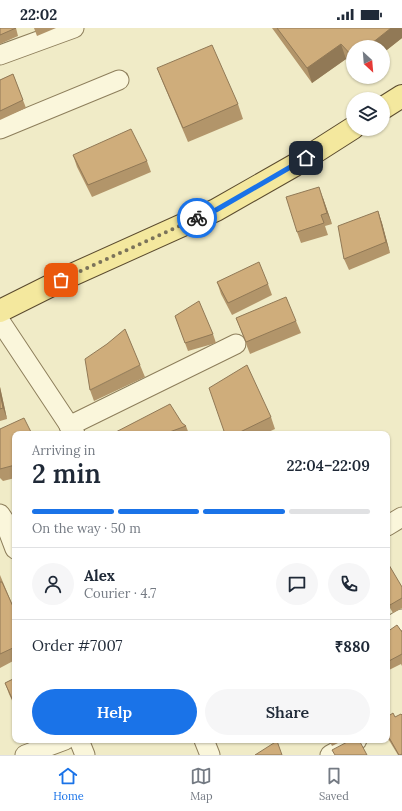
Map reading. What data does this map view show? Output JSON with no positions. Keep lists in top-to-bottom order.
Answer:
{
  "north": "bottom right",
  "page": {
    "status": "22:02",
    "heading": ["2 min", "Arriving in", "22:04–22:09"],
    "panel": [
      "Alex",
      "Courier · 4.7",
      "Order #7007",
      "₹880"
    ],
    "bar": "On the way · 50 m",
    "buttons": ["Help", "Share"],
    "tabs": ["Home", "Map", "Saved"]
  }
}
